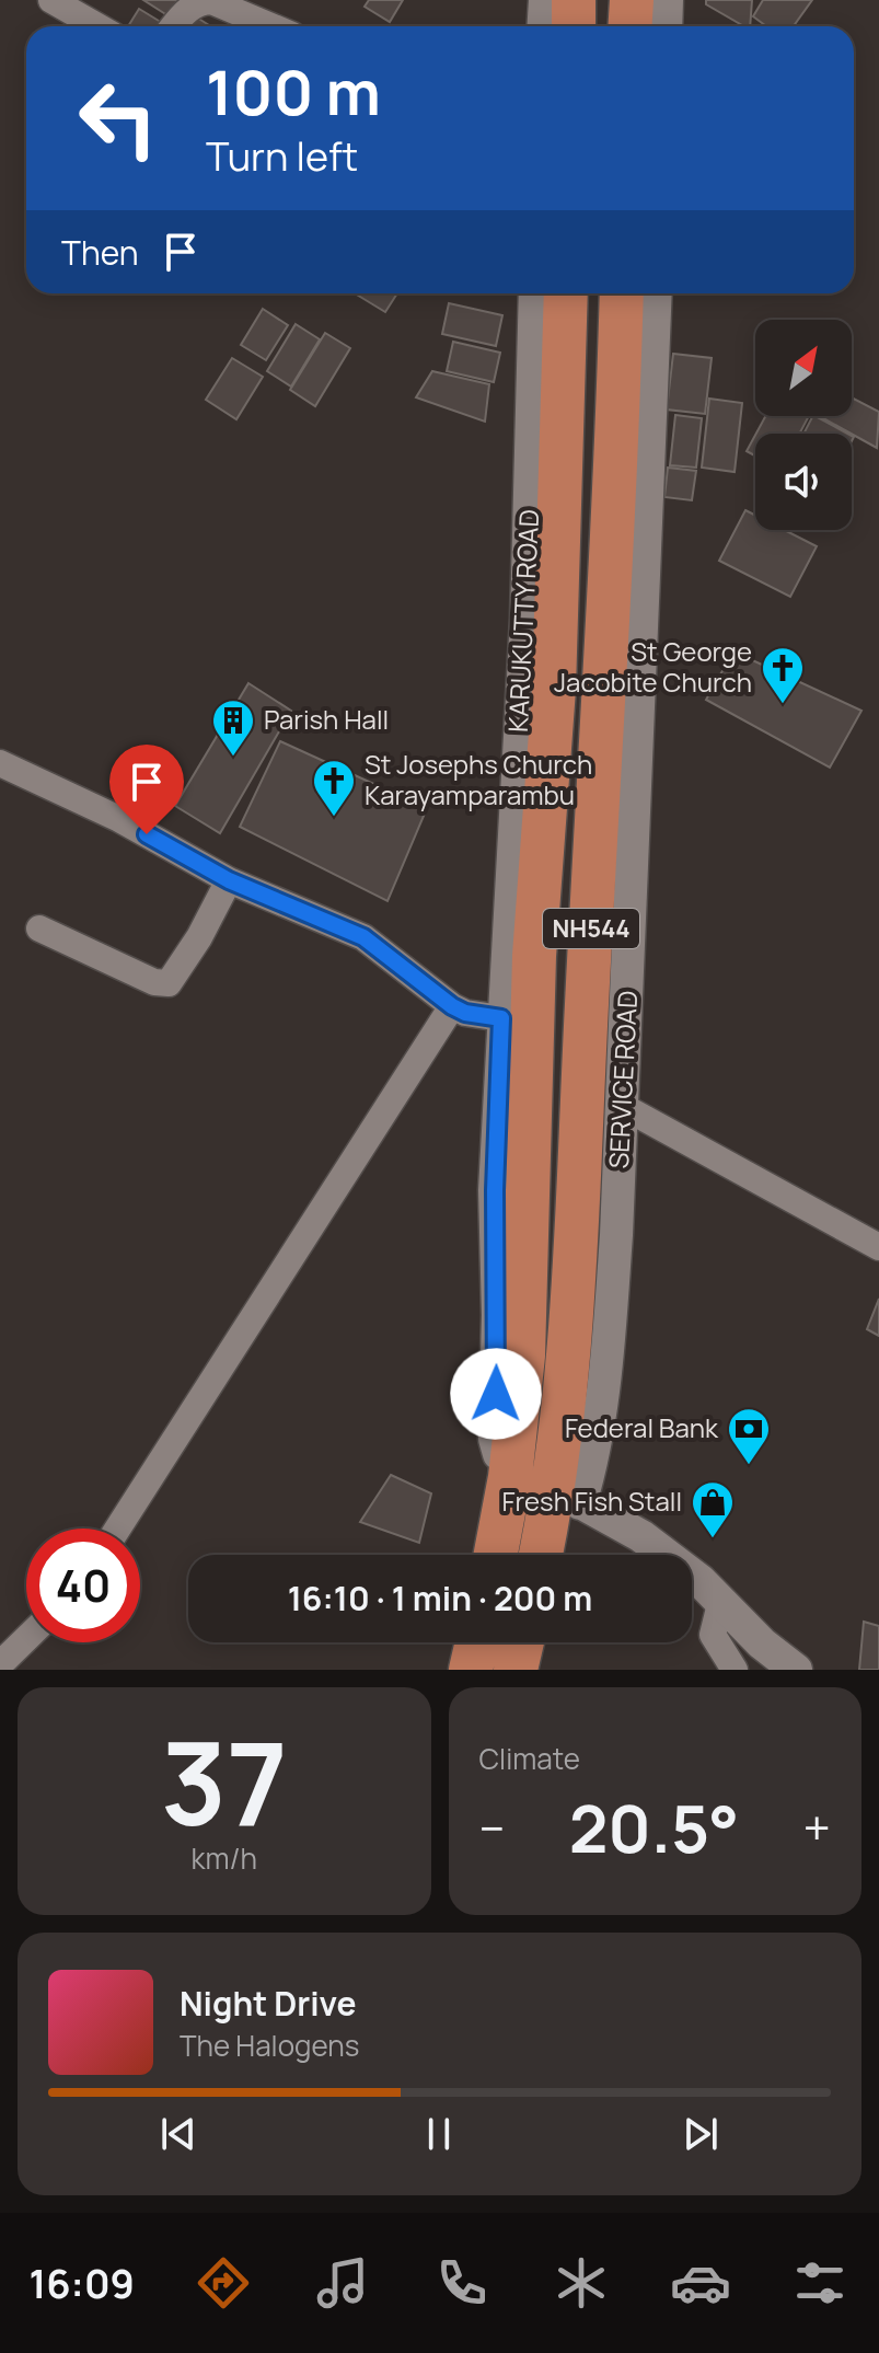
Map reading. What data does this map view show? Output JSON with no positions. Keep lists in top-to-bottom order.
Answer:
{
  "streets": {
    "highway": ["NH544"],
    "street": ["KARUKUTTY ROAD", "SERVICE ROAD"]
  },
  "crossings": [
    ["KARUKUTTY ROAD", "NH544"],
    ["NH544", "SERVICE ROAD"]
  ],
  "places": {
    "church": ["St George Jacobite Church", "St Josephs Church Karayamparambu"],
    "building": ["Parish Hall"],
    "bank": ["Federal Bank"],
    "shop": ["Fresh Fish Stall"]
  },
  "north": "top right",
  "page": {
    "turn": ["100 m", "Turn left"],
    "then": "Then",
    "limit": "40",
    "trip": "16:10 · 1 min · 200 m",
    "tile": [
      ["37", "km/h"],
      "Climate"
    ],
    "heat": ["−", "20.5°", "+"],
    "song": ["Night Drive", "The Halogens"],
    "tabs": "16:09"
  }
}
